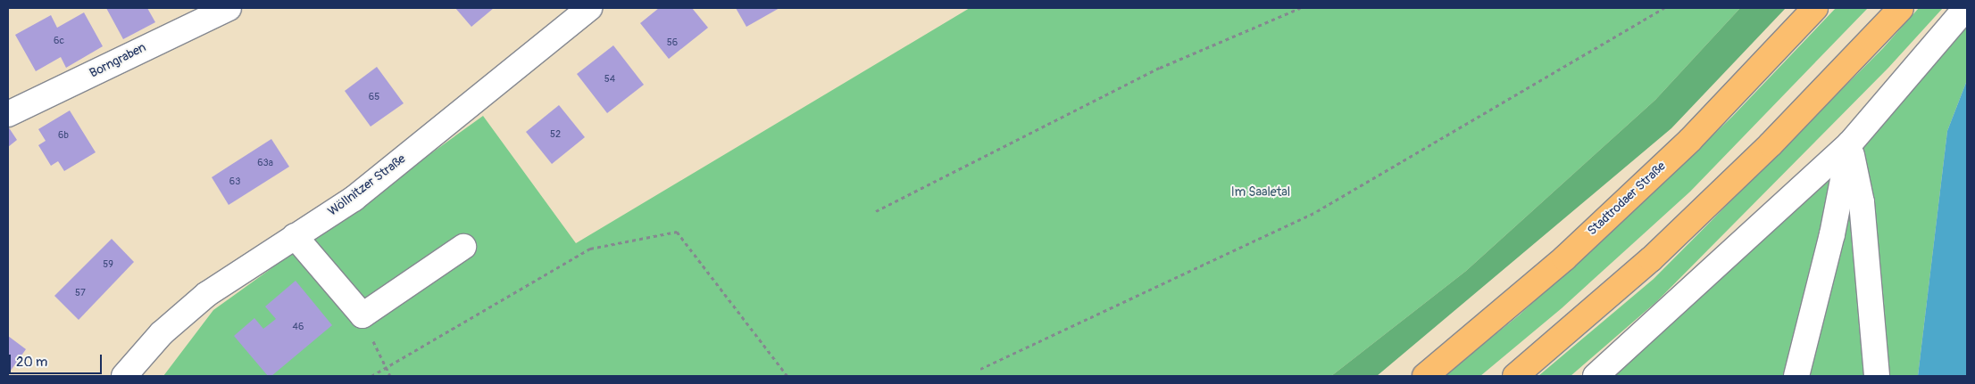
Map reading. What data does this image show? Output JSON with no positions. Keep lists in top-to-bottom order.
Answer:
{
  "streets": {
    "main road": ["Stadtrodaer Straße"],
    "street": ["Borngraben", "Wöllnitzer Straße"]
  },
  "parks": ["Im Saaletal"],
  "house_numbers": [
    "6c",
    "56",
    "54",
    "65",
    "52",
    "6b",
    "63a",
    "63",
    "59",
    "57",
    "46"
  ],
  "scale_bar": "20 m"
}
